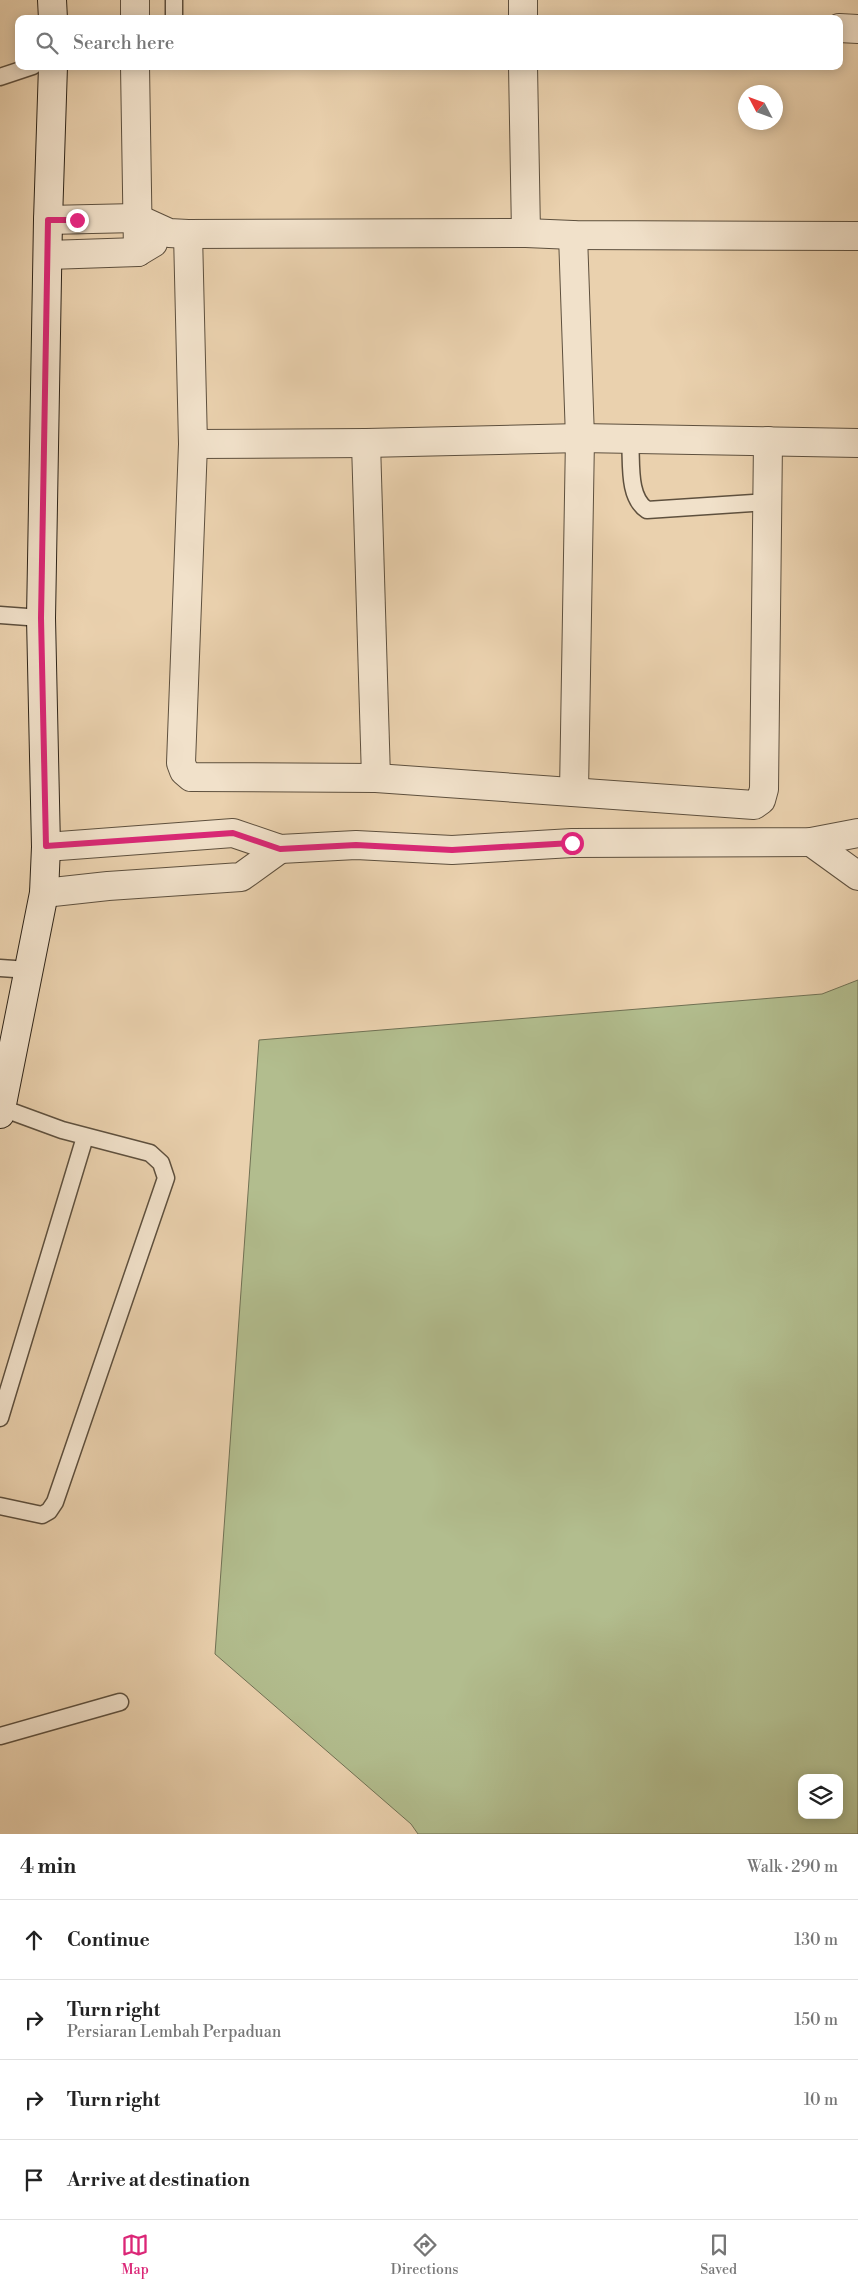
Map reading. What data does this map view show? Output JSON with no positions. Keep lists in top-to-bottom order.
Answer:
{
  "north": "top left",
  "page": {
    "search": "Search here",
    "heading": ["4 min", "Walk · 290 m"],
    "list": [
      ["Continue", "130 m"],
      ["Turn right", "Persiaran Lembah Perpaduan", "150 m"],
      ["Turn right", "10 m"],
      "Arrive at destination"
    ],
    "nav": ["Map", "Directions", "Saved"]
  }
}
